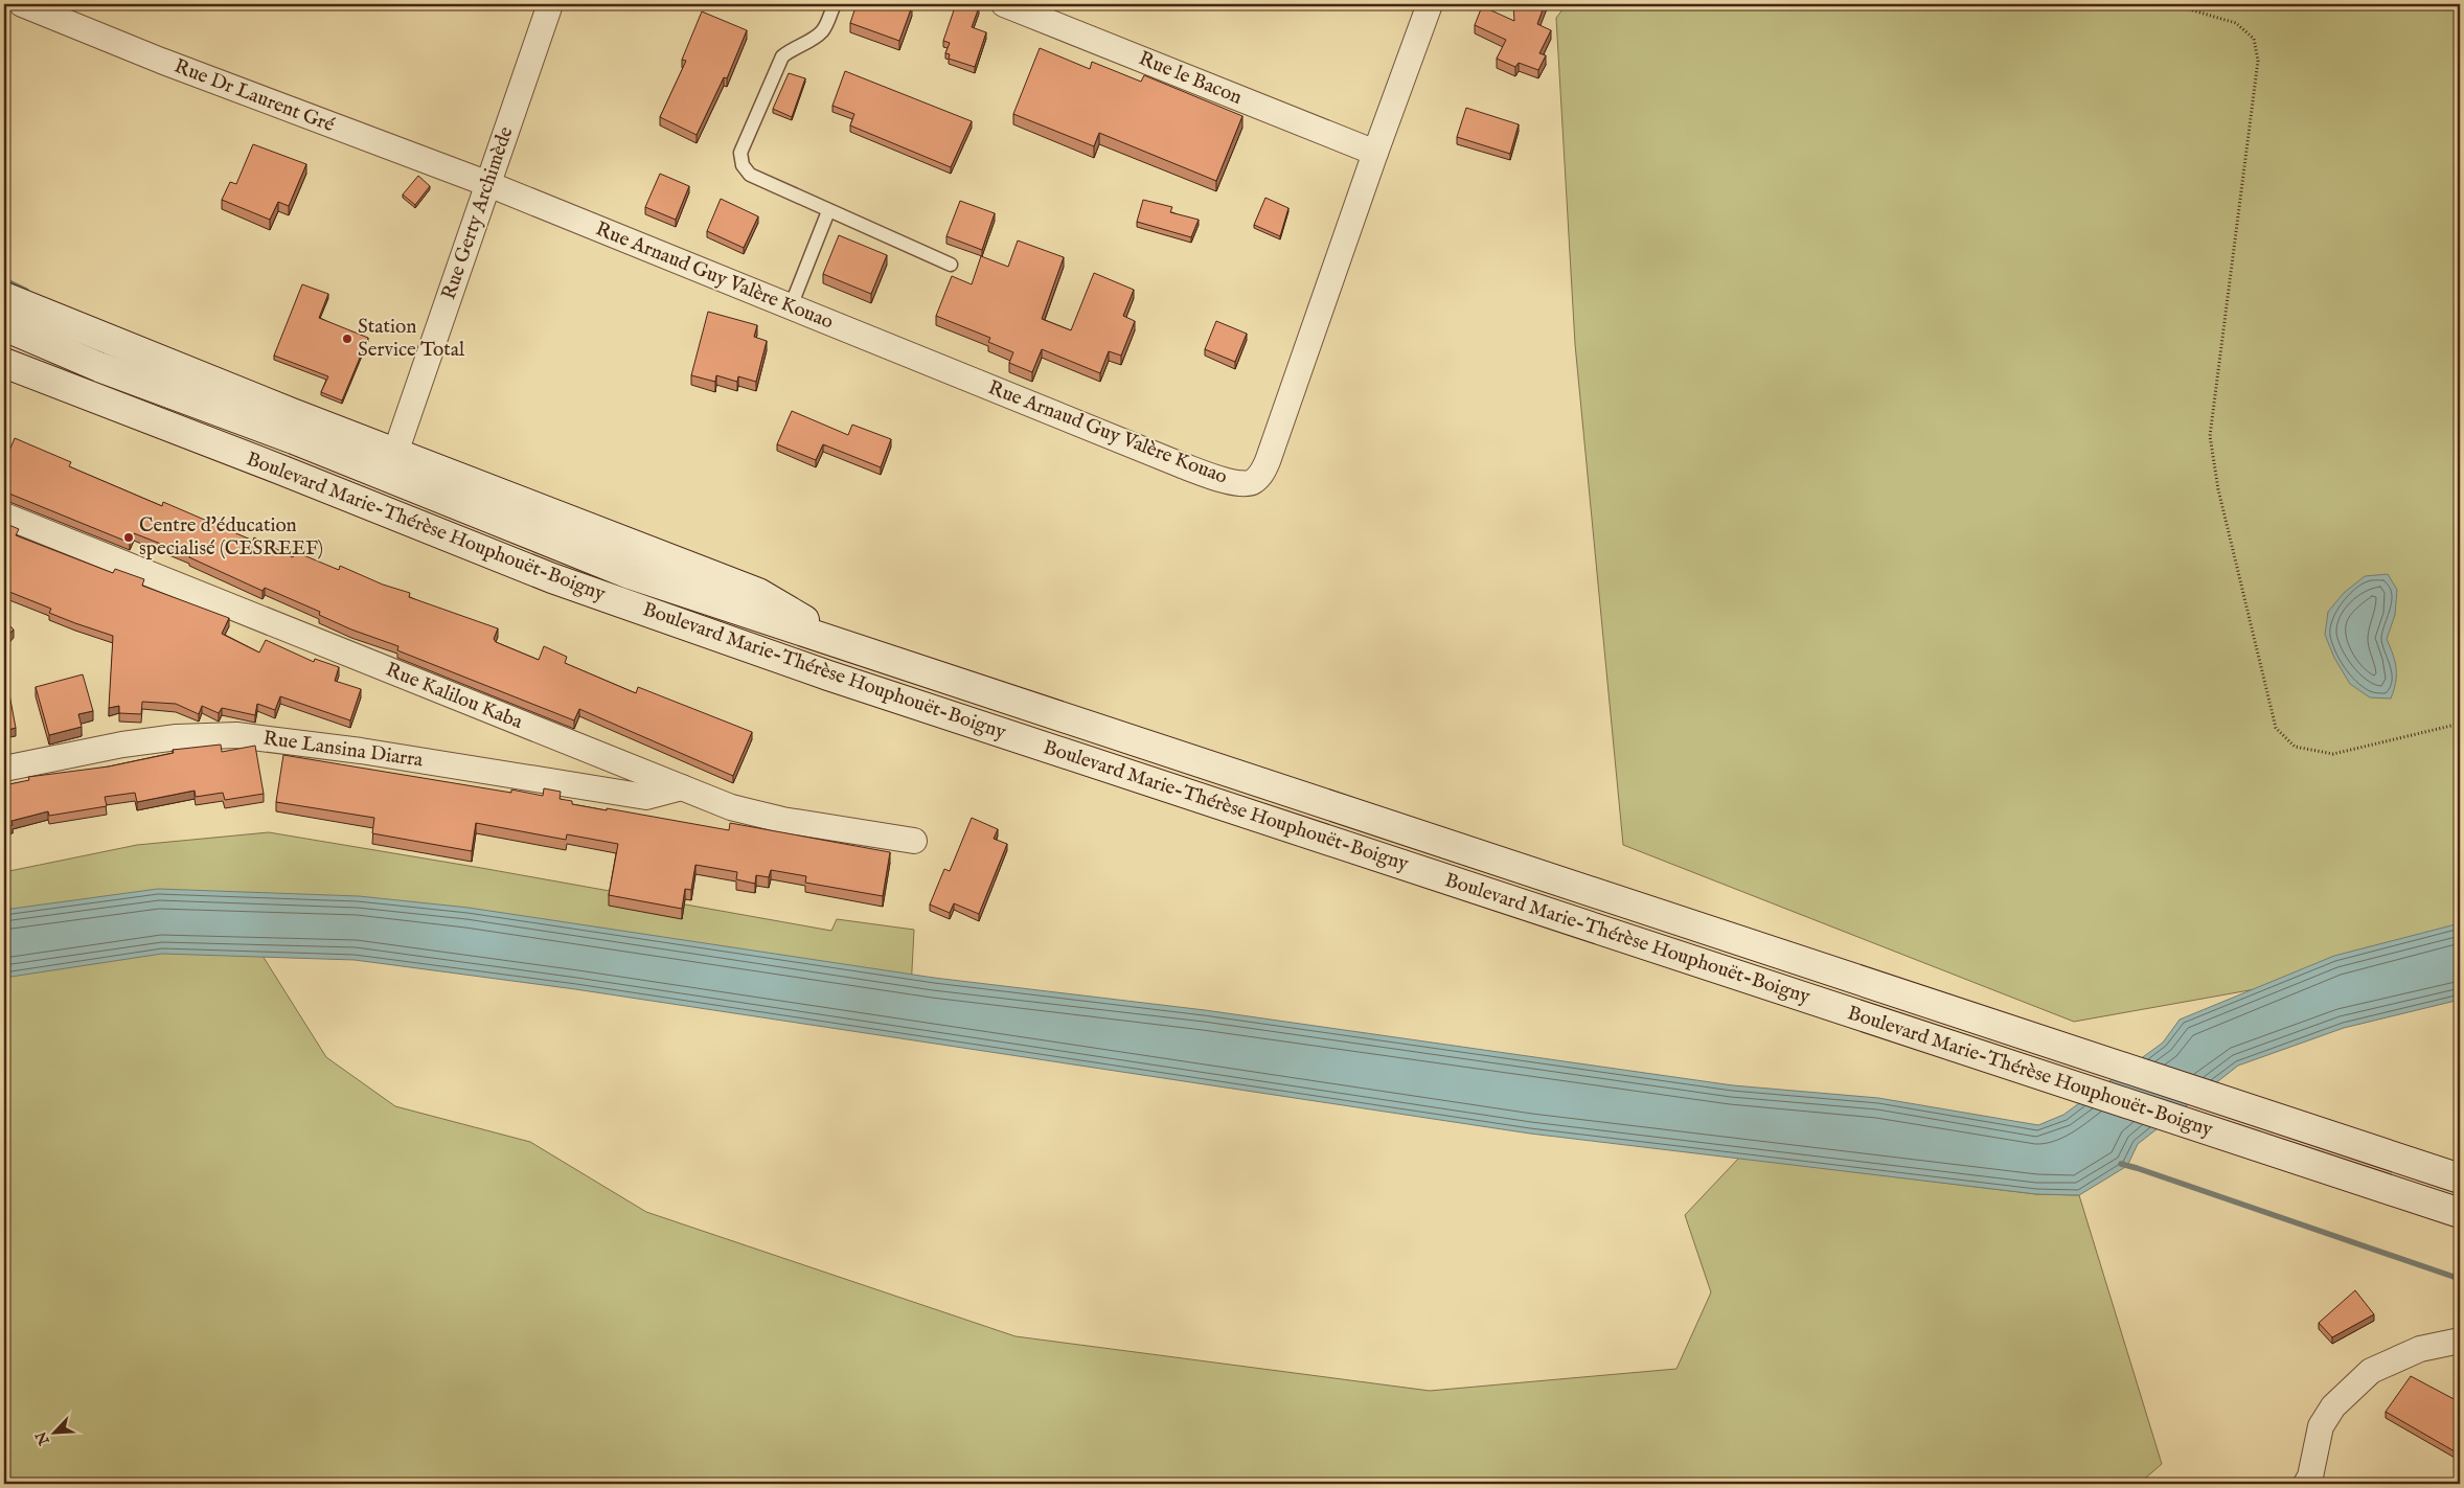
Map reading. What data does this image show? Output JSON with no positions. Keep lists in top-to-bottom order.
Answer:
{
  "streets": {
    "main road": ["Boulevard Marie-Thérèse Houphouët-Boigny"],
    "street": [
      "Rue le Bacon",
      "Rue Dr Laurent Gré",
      "Rue Gerty Archimède",
      "Rue Arnaud Guy Valère Kouao",
      "Rue Kalilou Kaba",
      "Rue Lansina Diarra"
    ]
  },
  "crossings": [
    ["Rue le Bacon", "Rue Arnaud Guy Valère Kouao"],
    ["Rue Dr Laurent Gré", "Rue Gerty Archimède"],
    ["Rue Dr Laurent Gré", "Rue Arnaud Guy Valère Kouao"],
    ["Rue Gerty Archimède", "Rue Arnaud Guy Valère Kouao"],
    ["Rue Kalilou Kaba", "Rue Lansina Diarra"]
  ],
  "places": ["Station Service Total", "Centre d'éducation specialisé (CESREEF)"],
  "north": "bottom left"
}
